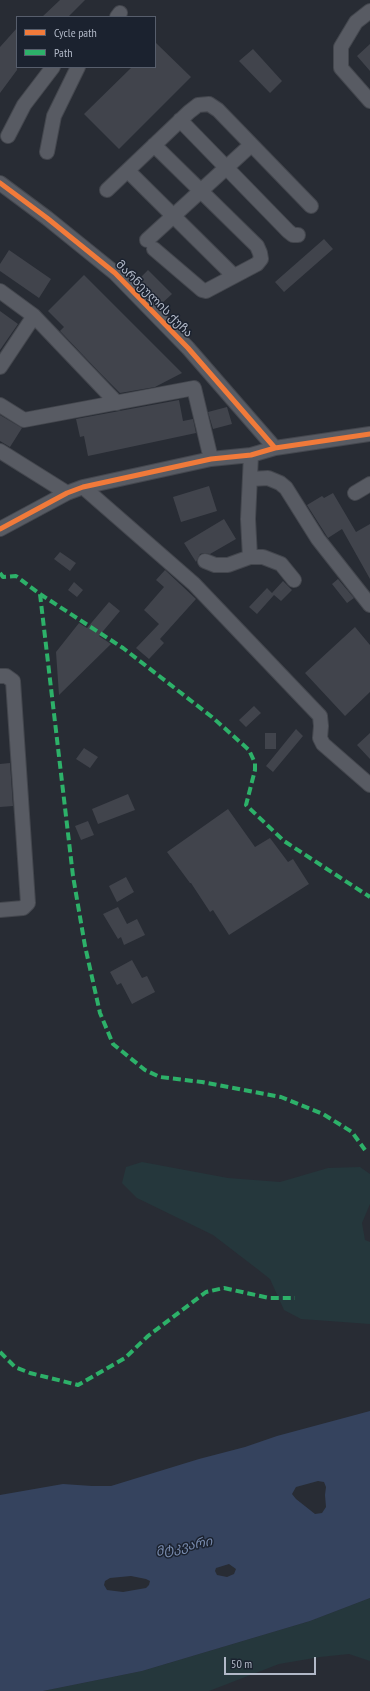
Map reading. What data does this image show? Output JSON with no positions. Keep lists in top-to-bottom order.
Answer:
{
  "streets": {
    "street": ["მარნეულის ქუჩა"]
  },
  "water": ["მტკვარი"],
  "legend": ["Cycle path", "Path"],
  "scale_bar": "50 m"
}
